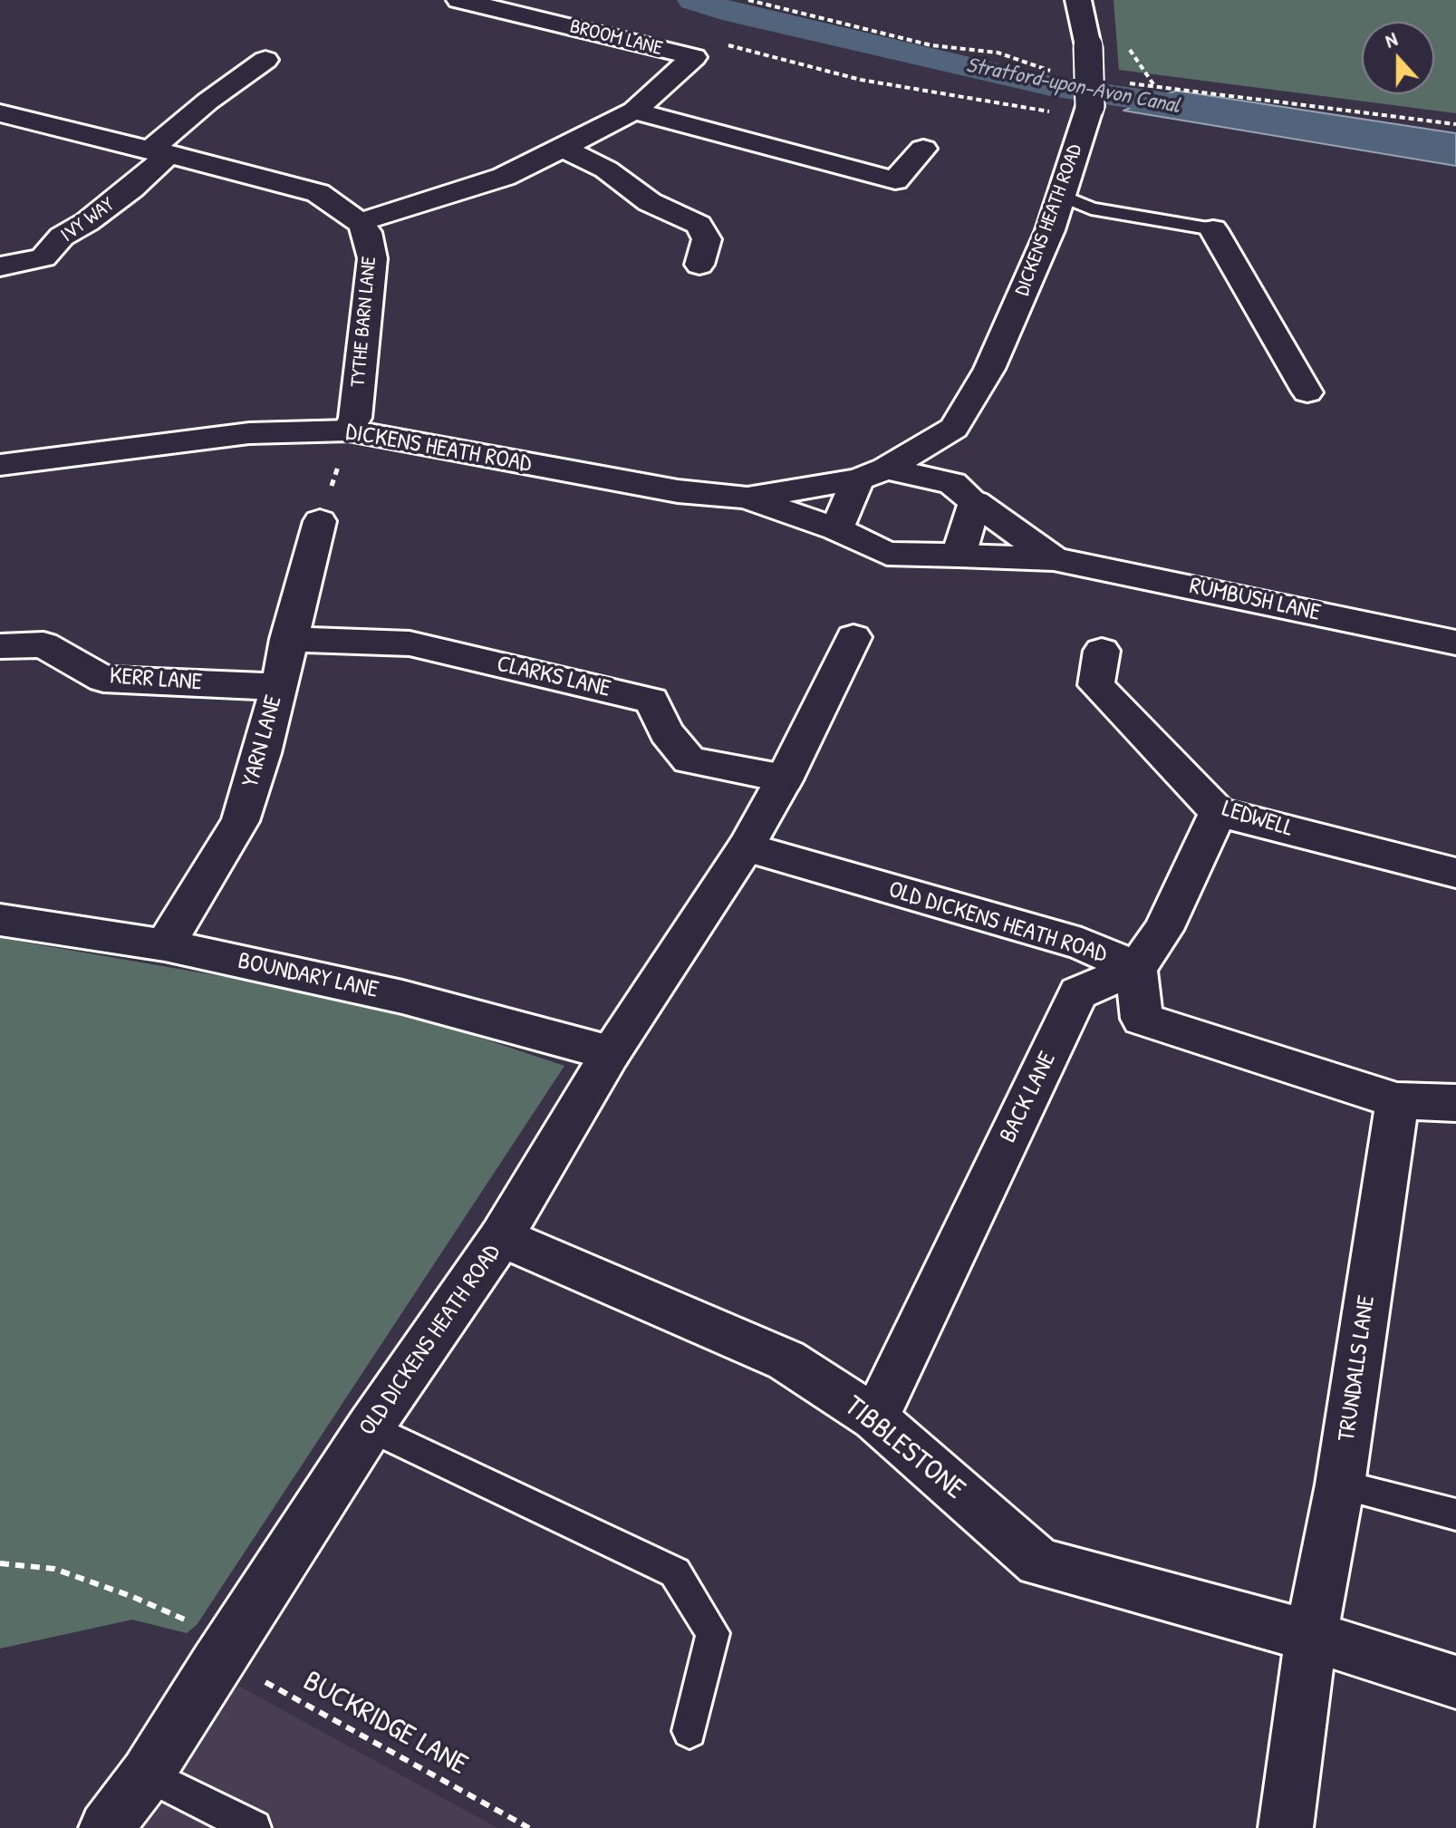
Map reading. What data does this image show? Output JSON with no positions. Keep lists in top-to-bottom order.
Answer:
{
  "streets": {
    "street": [
      "BROOM LANE",
      "IVY WAY",
      "DICKENS HEATH ROAD",
      "TYTHE BARN LANE",
      "RUMBUSH LANE",
      "CLARKS LANE",
      "KERR LANE",
      "YARN LANE",
      "LEDWELL",
      "OLD DICKENS HEATH ROAD",
      "BOUNDARY LANE",
      "BACK LANE",
      "TRUNDALLS LANE",
      "TIBBLESTONE"
    ],
    "path": ["BUCKRIDGE LANE"]
  },
  "crossings": [
    ["BROOM LANE", "TYTHE BARN LANE"],
    ["IVY WAY", "TYTHE BARN LANE"],
    ["DICKENS HEATH ROAD", "TYTHE BARN LANE"],
    ["DICKENS HEATH ROAD", "RUMBUSH LANE"],
    ["CLARKS LANE", "YARN LANE"],
    ["CLARKS LANE", "OLD DICKENS HEATH ROAD"],
    ["KERR LANE", "YARN LANE"],
    ["YARN LANE", "BOUNDARY LANE"],
    ["OLD DICKENS HEATH ROAD", "BOUNDARY LANE"],
    ["OLD DICKENS HEATH ROAD", "BACK LANE"],
    ["OLD DICKENS HEATH ROAD", "TRUNDALLS LANE"],
    ["OLD DICKENS HEATH ROAD", "TIBBLESTONE"],
    ["OLD DICKENS HEATH ROAD", "BUCKRIDGE LANE"],
    ["BACK LANE", "TIBBLESTONE"],
    ["TRUNDALLS LANE", "TIBBLESTONE"]
  ],
  "water": ["Stratford-upon-Avon Canal"],
  "north": "top"
}
